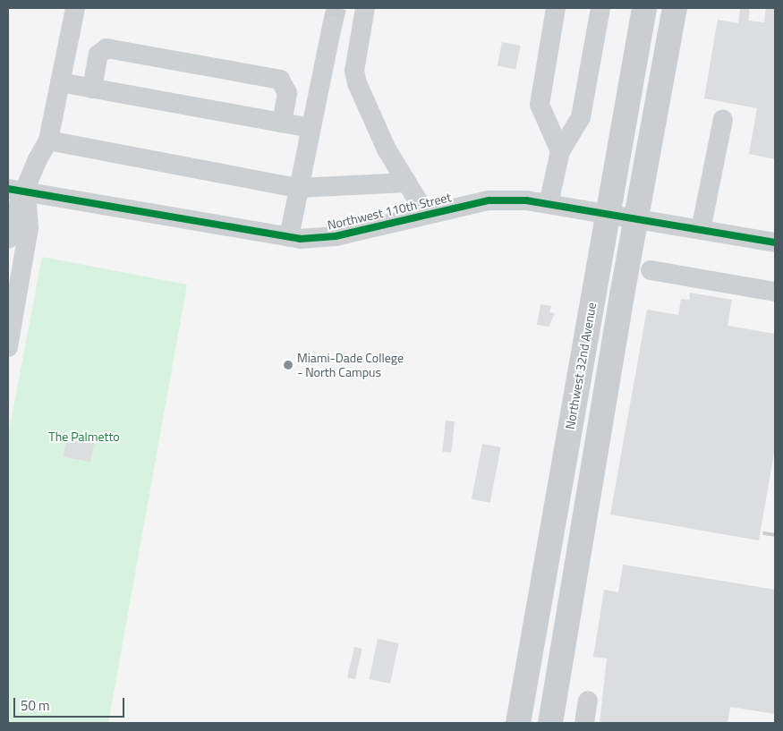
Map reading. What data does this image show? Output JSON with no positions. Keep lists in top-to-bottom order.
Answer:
{
  "streets": {
    "main road": ["Northwest 32nd Avenue"],
    "street": ["Northwest 110th Street"]
  },
  "crossings": [
    ["Northwest 110th Street", "Northwest 32nd Avenue"]
  ],
  "parks": ["The Palmetto"],
  "places": ["Miami-Dade College - North Campus"],
  "scale_bar": "50 m"
}
